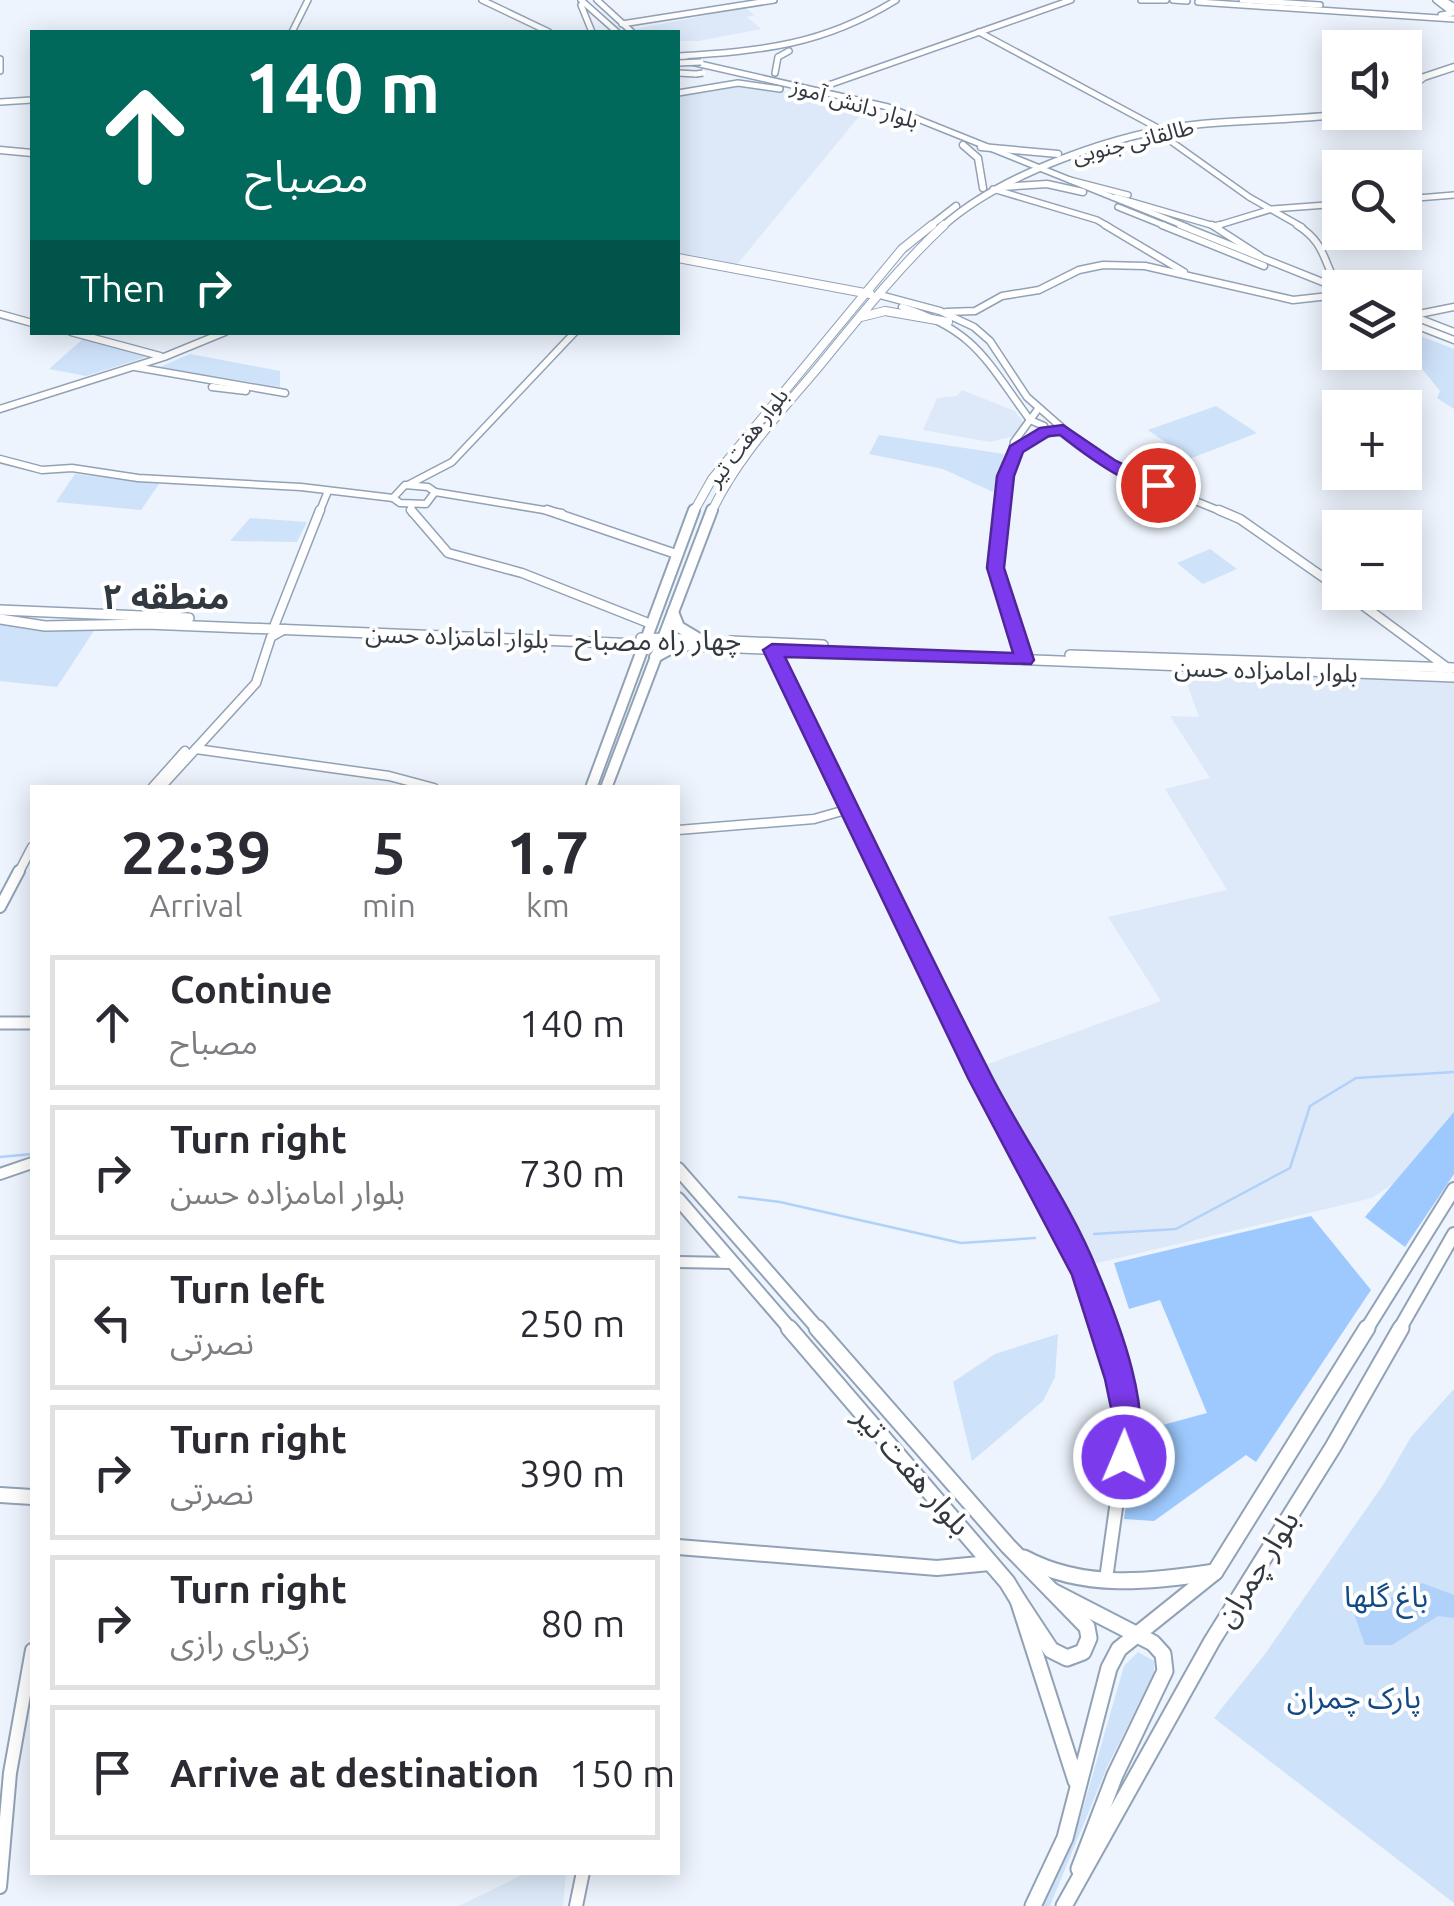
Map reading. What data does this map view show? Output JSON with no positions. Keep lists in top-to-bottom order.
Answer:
{
  "streets": {
    "main road": [
      "بلوار دانش آموز",
      "طالقانی جنوبی",
      "بلوار هفت تیر",
      "بلوار امامزاده حسن",
      "بلوار چمران"
    ]
  },
  "crossings": [
    ["بلوار دانش آموز", "طالقانی جنوبی"],
    ["بلوار دانش آموز", "بلوار هفت تیر"],
    ["طالقانی جنوبی", "بلوار هفت تیر"],
    ["بلوار هفت تیر", "بلوار امامزاده حسن"],
    ["بلوار هفت تیر", "بلوار چمران"]
  ],
  "districts": ["منطقه ۲", "چهار راه مصباح"],
  "parks": ["باغ گلها", "پارک چمران"],
  "page": {
    "map_buttons": ["+", "−"],
    "turn": ["140 m", "مصباح"],
    "then": "Then",
    "eta": [
      "22:39",
      "Arrival",
      "5",
      "min",
      "1.7",
      "km"
    ],
    "list": [
      {
        "name": "Continue",
        "note": "مصباح",
        "value": "140 m"
      },
      {
        "name": "Turn right",
        "note": "بلوار امامزاده حسن",
        "value": "730 m"
      },
      {
        "name": "Turn left",
        "note": "نصرتی",
        "value": "250 m"
      },
      {
        "name": "Turn right",
        "note": "نصرتی",
        "value": "390 m"
      },
      {
        "name": "Turn right",
        "note": "زکریای رازی",
        "value": "80 m"
      },
      {
        "name": "Arrive at destination",
        "value": "150 m"
      }
    ]
  }
}
